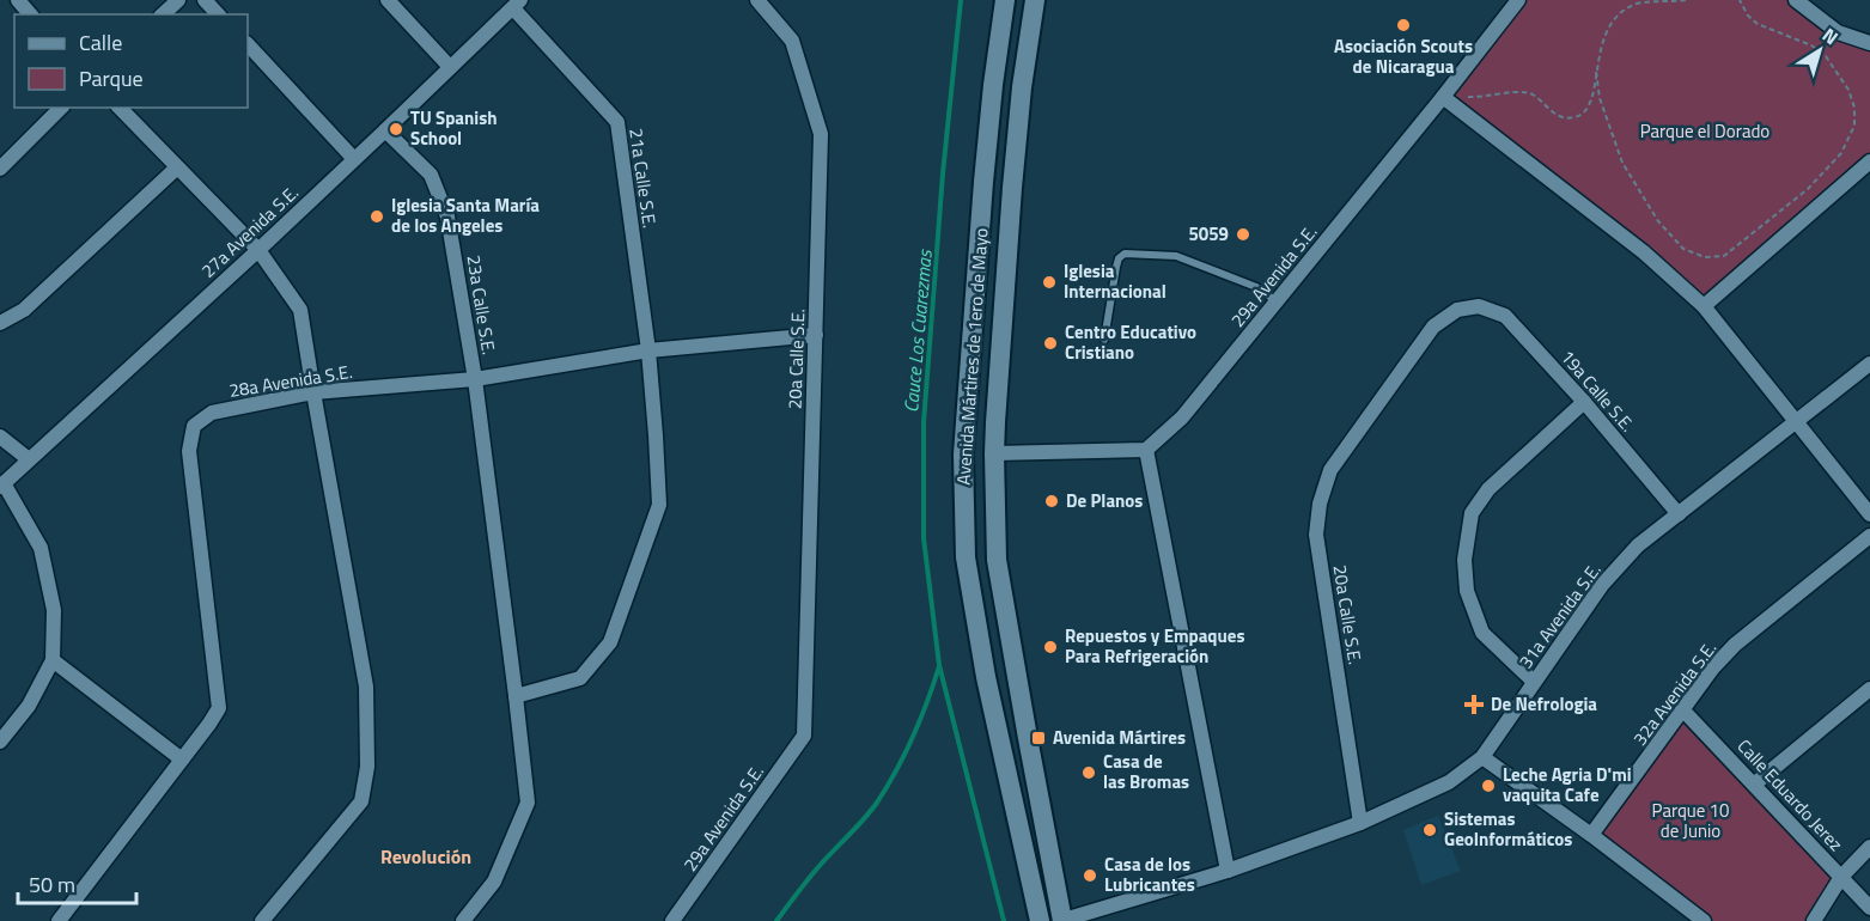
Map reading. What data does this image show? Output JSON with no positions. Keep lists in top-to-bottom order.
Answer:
{
  "streets": {
    "main road": ["Avenida Mártires de 1ero de Mayo"],
    "street": [
      "21a Calle S.E.",
      "27a Avenida S.E.",
      "29a Avenida S.E.",
      "23a Calle S.E.",
      "20a Calle S.E.",
      "28a Avenida S.E.",
      "19a Calle S.E.",
      "31a Avenida S.E.",
      "32a Avenida S.E.",
      "Calle Eduardo Jerez"
    ]
  },
  "crossings": [
    ["21a Calle S.E.", "27a Avenida S.E."],
    ["21a Calle S.E.", "23a Calle S.E."],
    ["21a Calle S.E.", "28a Avenida S.E."],
    ["27a Avenida S.E.", "23a Calle S.E."],
    ["29a Avenida S.E.", "20a Calle S.E."],
    ["23a Calle S.E.", "28a Avenida S.E."],
    ["Avenida Mártires de 1ero de Mayo", "31a Avenida S.E."],
    ["20a Calle S.E.", "28a Avenida S.E."],
    ["20a Calle S.E.", "19a Calle S.E."],
    ["20a Calle S.E.", "31a Avenida S.E."],
    ["19a Calle S.E.", "31a Avenida S.E."],
    ["32a Avenida S.E.", "Calle Eduardo Jerez"]
  ],
  "districts": ["Revolución"],
  "water": ["Cauce Los Cuarezmas"],
  "parks": ["Parque el Dorado", "Parque 10 de Junio"],
  "places": {
    "other": [
      "Asociación Scouts de Nicaragua",
      "TU Spanish School",
      "Iglesia Santa María de los Angeles",
      "5059",
      "Iglesia Internacional",
      "Centro Educativo Cristiano",
      "De Planos",
      "Repuestos y Empaques Para Refrigeración",
      "Casa de las Bromas",
      "Leche Agria D'mi vaquita Cafe",
      "Sistemas GeoInformáticos",
      "Casa de los Lubricantes"
    ],
    "health": ["De Nefrologia"],
    "transit": ["Avenida Mártires"]
  },
  "legend": ["Calle", "Parque"],
  "scale_bar": "50 m",
  "north": "top right"
}
